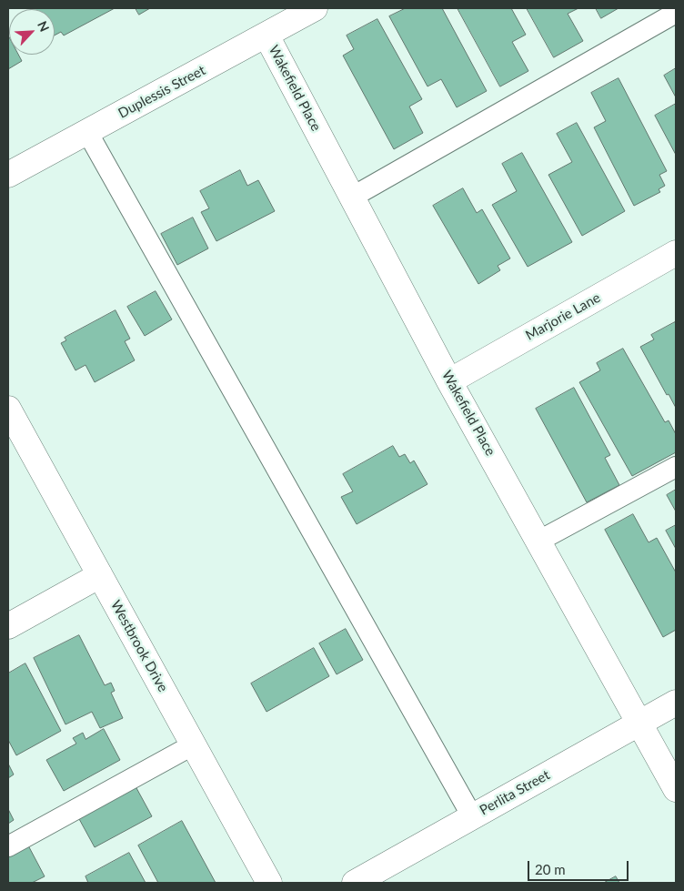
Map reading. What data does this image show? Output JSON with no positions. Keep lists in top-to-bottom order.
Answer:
{
  "streets": {
    "street": [
      "Wakefield Place",
      "Duplessis Street",
      "Marjorie Lane",
      "Westbrook Drive",
      "Perlita Street"
    ]
  },
  "crossings": [
    ["Wakefield Place", "Duplessis Street"],
    ["Wakefield Place", "Marjorie Lane"],
    ["Wakefield Place", "Perlita Street"]
  ],
  "scale_bar": "20 m",
  "north": "top right"
}
